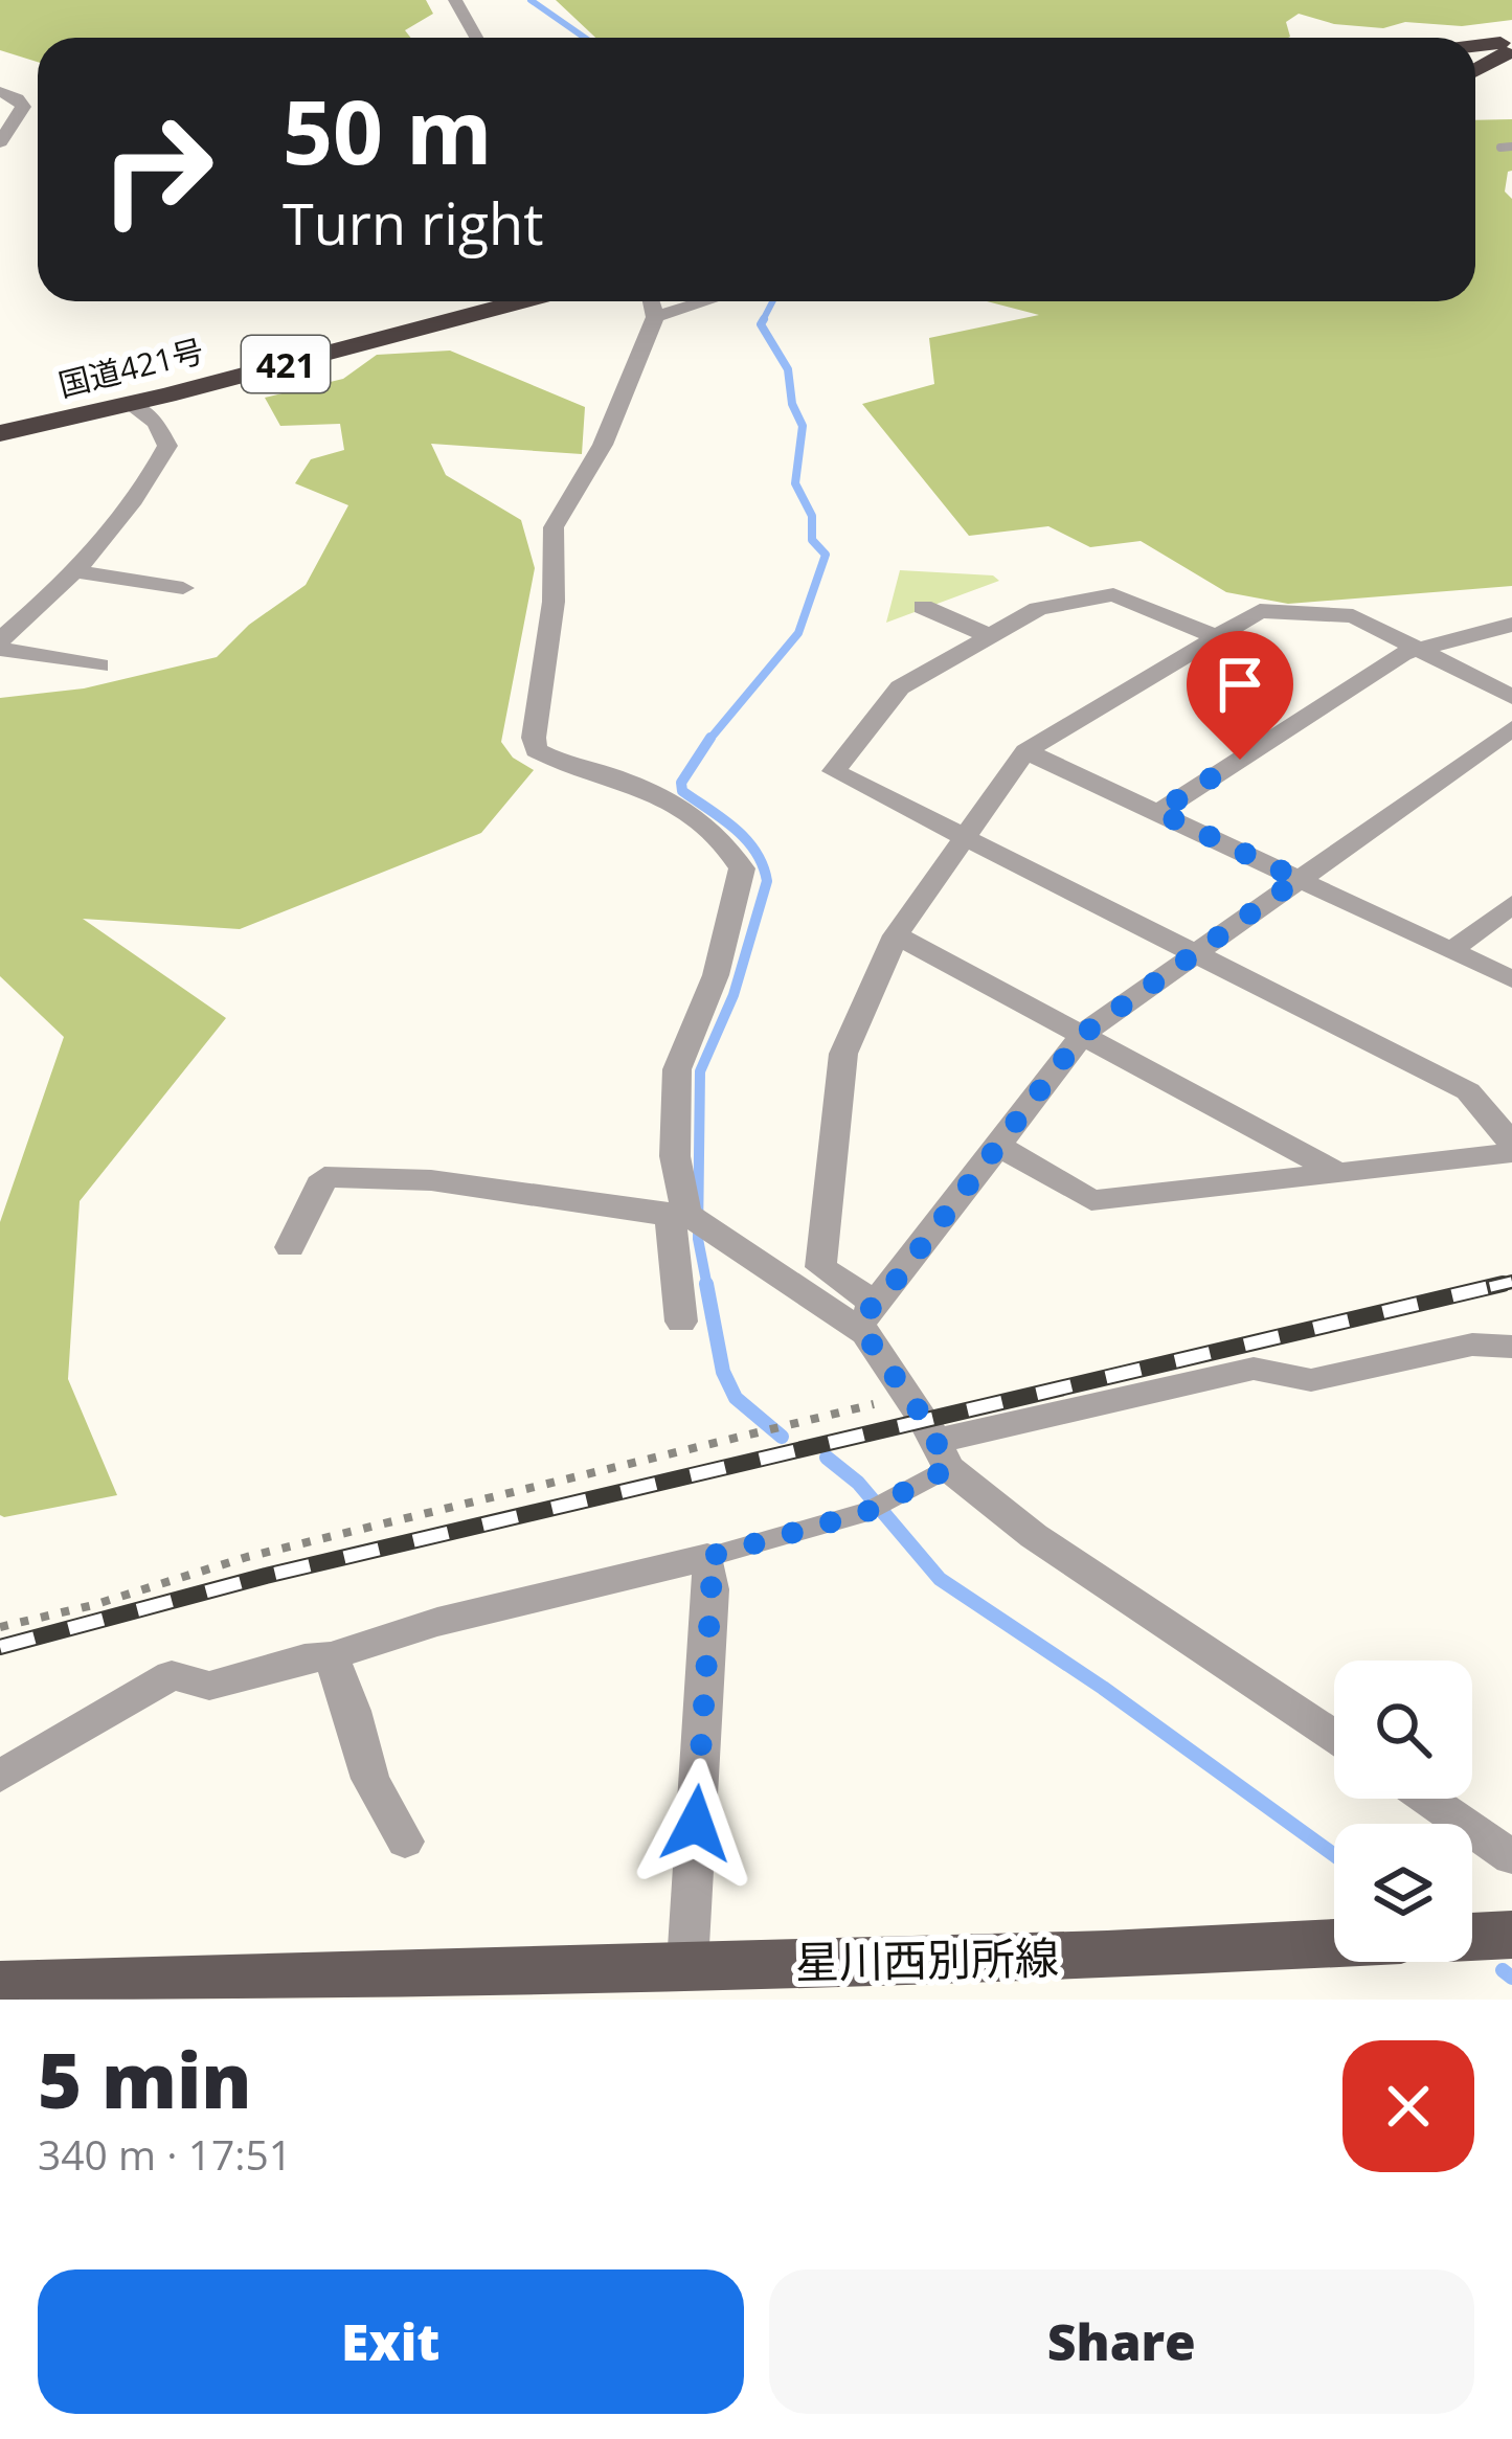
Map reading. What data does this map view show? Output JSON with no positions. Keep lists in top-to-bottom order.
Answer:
{
  "streets": {
    "highway": ["421", "国道421号"],
    "main road": ["星川西別所線"]
  },
  "page": {
    "turn": ["50 m", "Turn right"],
    "heading": ["5 min", "340 m · 17:51"],
    "buttons": ["Exit", "Share"]
  }
}
